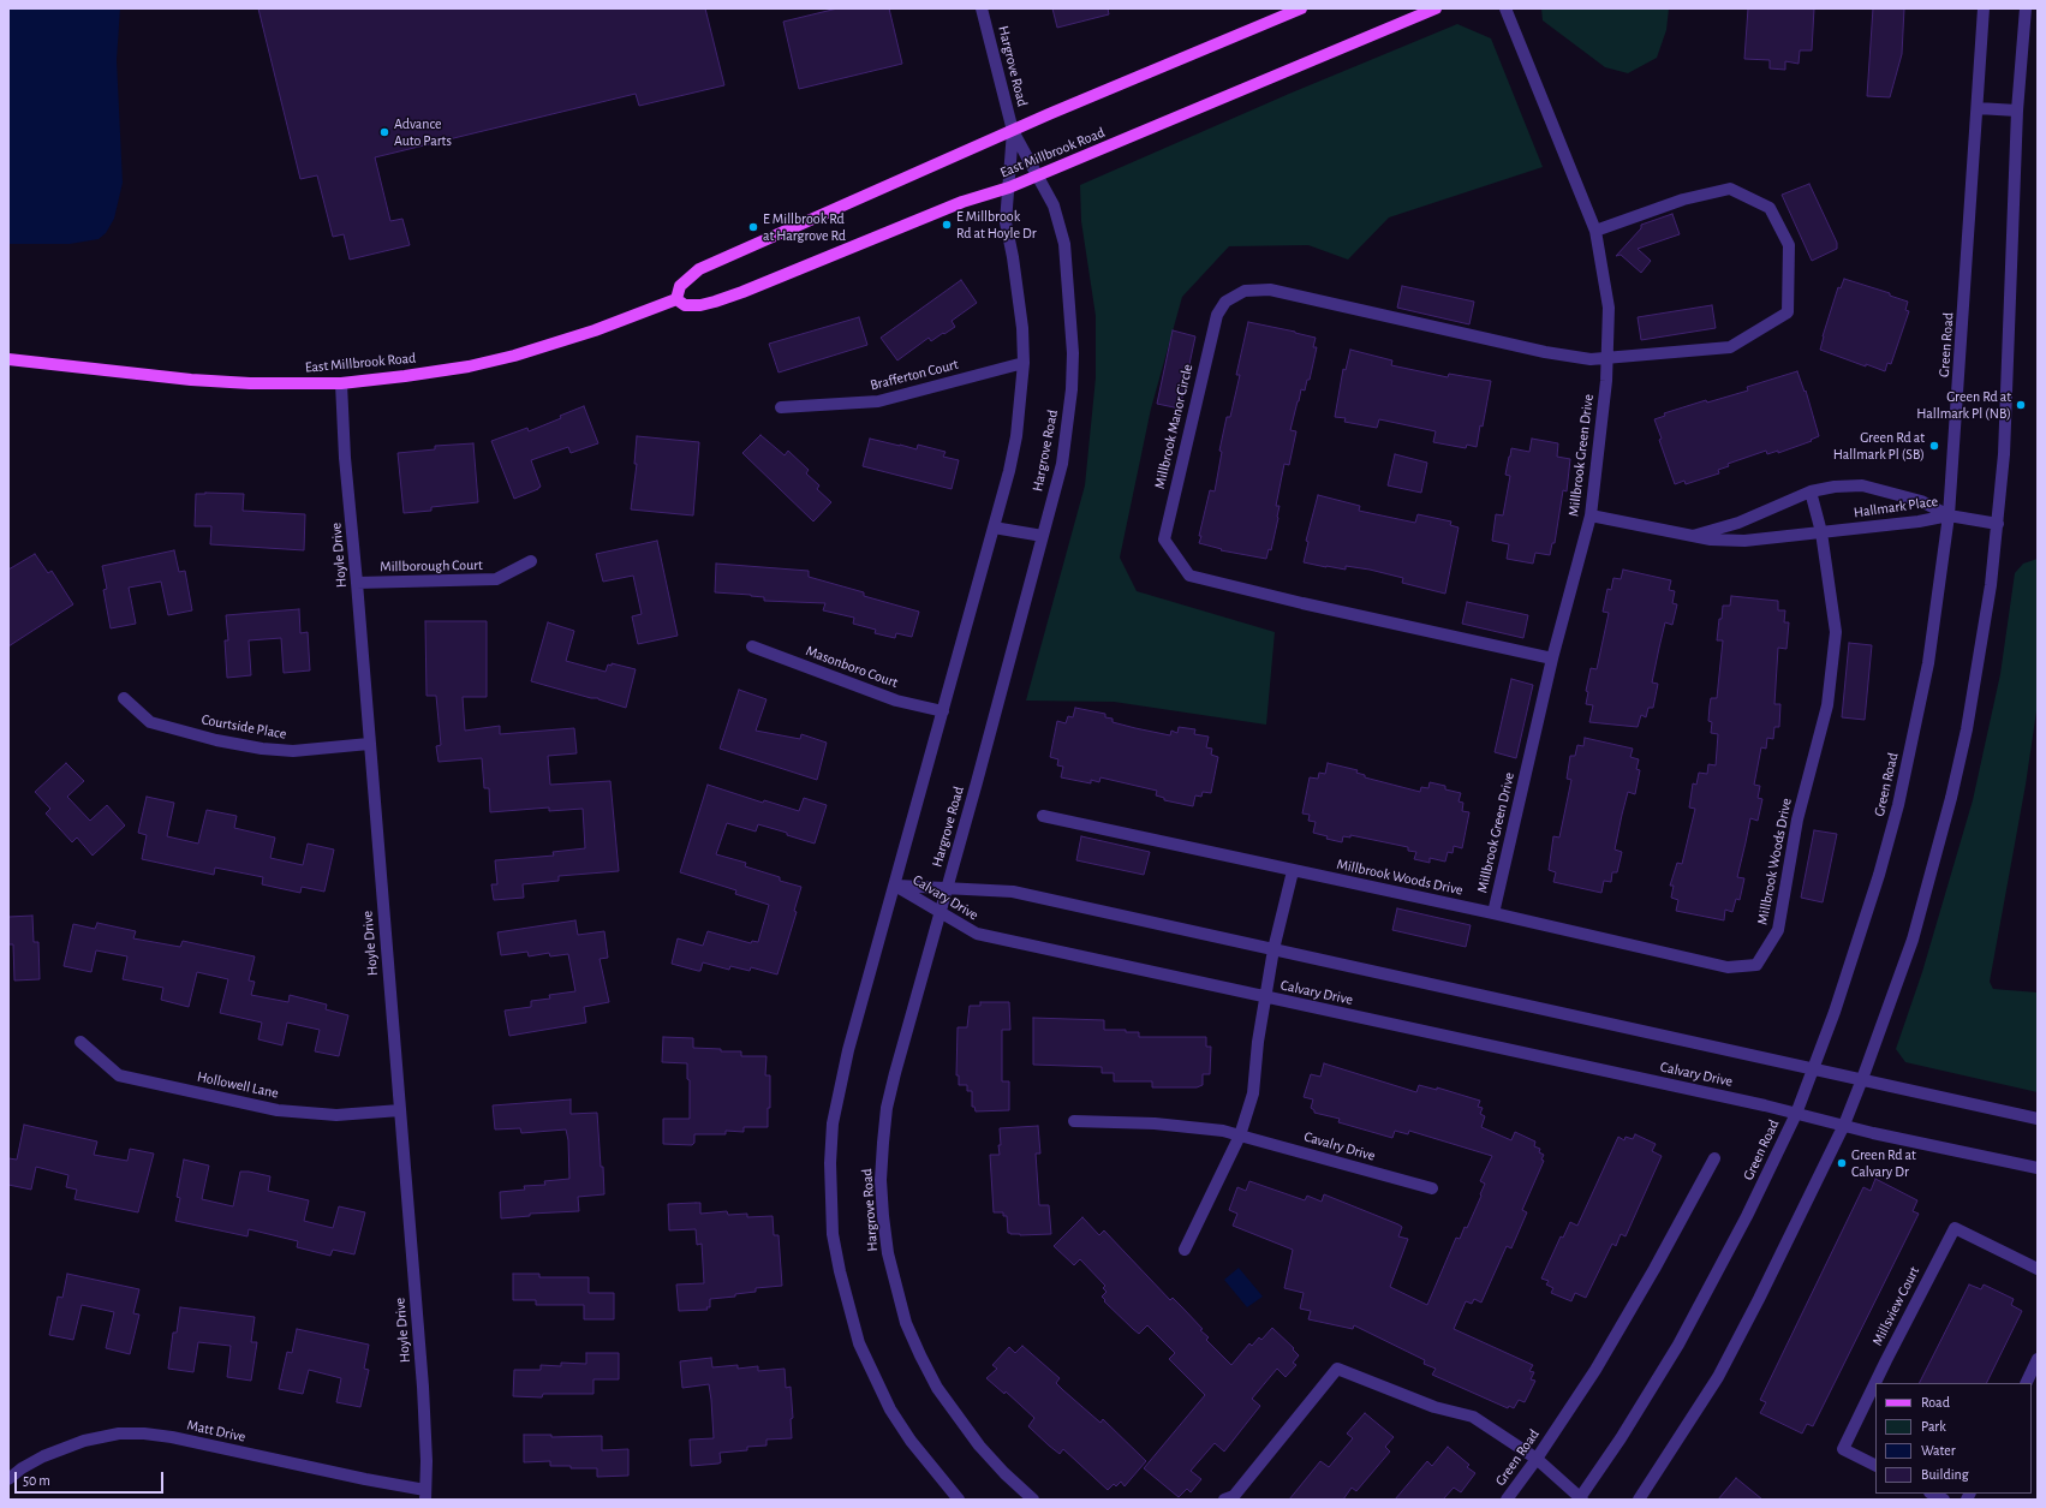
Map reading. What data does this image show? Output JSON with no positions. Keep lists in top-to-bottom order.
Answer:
{
  "streets": {
    "main road": ["East Millbrook Road"],
    "street": [
      "Hargrove Road",
      "Green Road",
      "Brafferton Court",
      "Millbrook Manor Circle",
      "Millbrook Green Drive",
      "Hallmark Place",
      "Hoyle Drive",
      "Millborough Court",
      "Masonboro Court",
      "Courtside Place",
      "Millbrook Woods Drive",
      "Calvary Drive",
      "Hollowell Lane",
      "Cavalry Drive",
      "Millsview Court",
      "Matt Drive"
    ]
  },
  "crossings": [
    ["Hargrove Road", "East Millbrook Road"],
    ["Hargrove Road", "Brafferton Court"],
    ["Hargrove Road", "Masonboro Court"],
    ["Hargrove Road", "Calvary Drive"],
    ["East Millbrook Road", "Hoyle Drive"],
    ["Green Road", "Hallmark Place"],
    ["Green Road", "Calvary Drive"],
    ["Millbrook Manor Circle", "Millbrook Green Drive"],
    ["Millbrook Green Drive", "Hallmark Place"],
    ["Millbrook Green Drive", "Millbrook Woods Drive"],
    ["Hallmark Place", "Millbrook Woods Drive"],
    ["Hoyle Drive", "Millborough Court"],
    ["Hoyle Drive", "Courtside Place"],
    ["Hoyle Drive", "Hollowell Lane"],
    ["Hoyle Drive", "Matt Drive"]
  ],
  "places": [
    "Advance Auto Parts",
    "E Millbrook Rd at Hoyle Dr",
    "E Millbrook Rd at Hargrove Rd",
    "Green Rd at Hallmark Pl (NB)",
    "Green Rd at Hallmark Pl (SB)",
    "Green Rd at Calvary Dr"
  ],
  "legend": [
    "Road",
    "Park",
    "Water",
    "Building"
  ],
  "scale_bar": "50 m"
}
